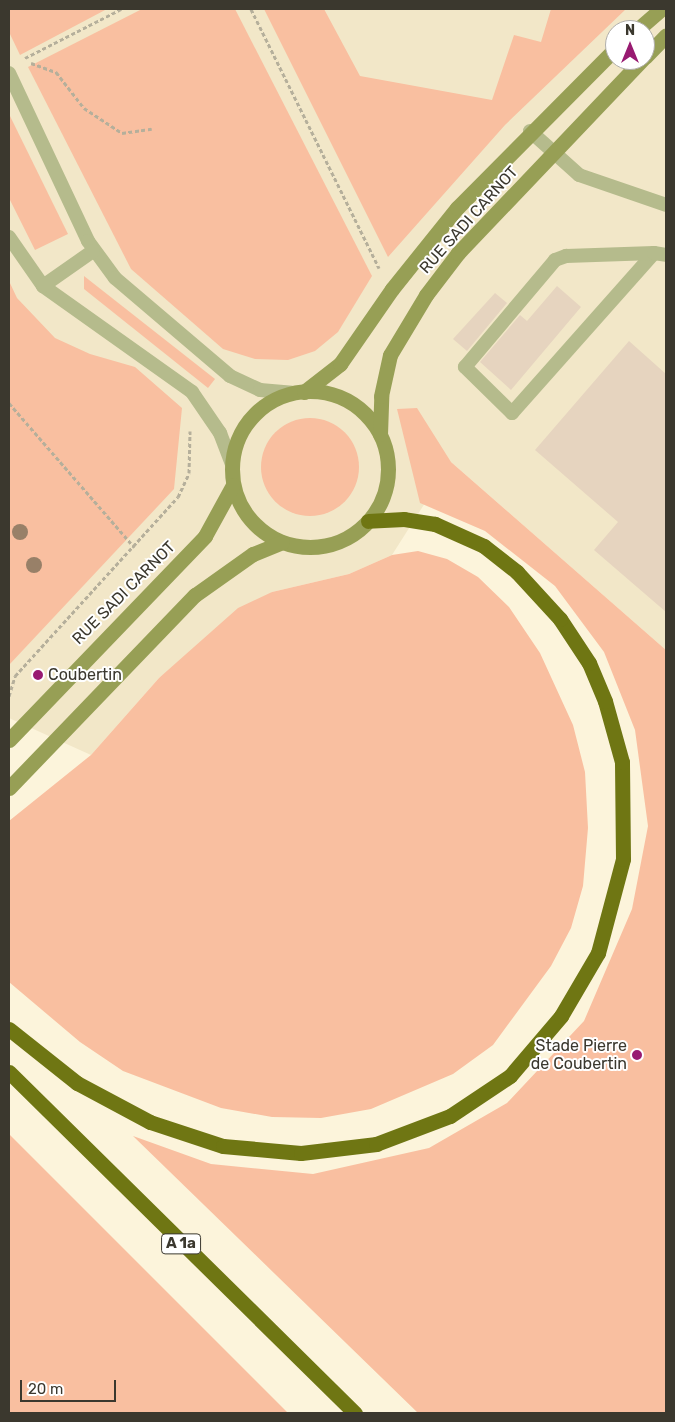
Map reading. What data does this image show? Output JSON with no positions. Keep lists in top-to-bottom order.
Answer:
{
  "streets": {
    "highway": ["A 1a"],
    "main road": ["RUE SADI CARNOT"]
  },
  "places": ["Coubertin", "Stade Pierre de Coubertin"],
  "scale_bar": "20 m",
  "north": "top"
}
